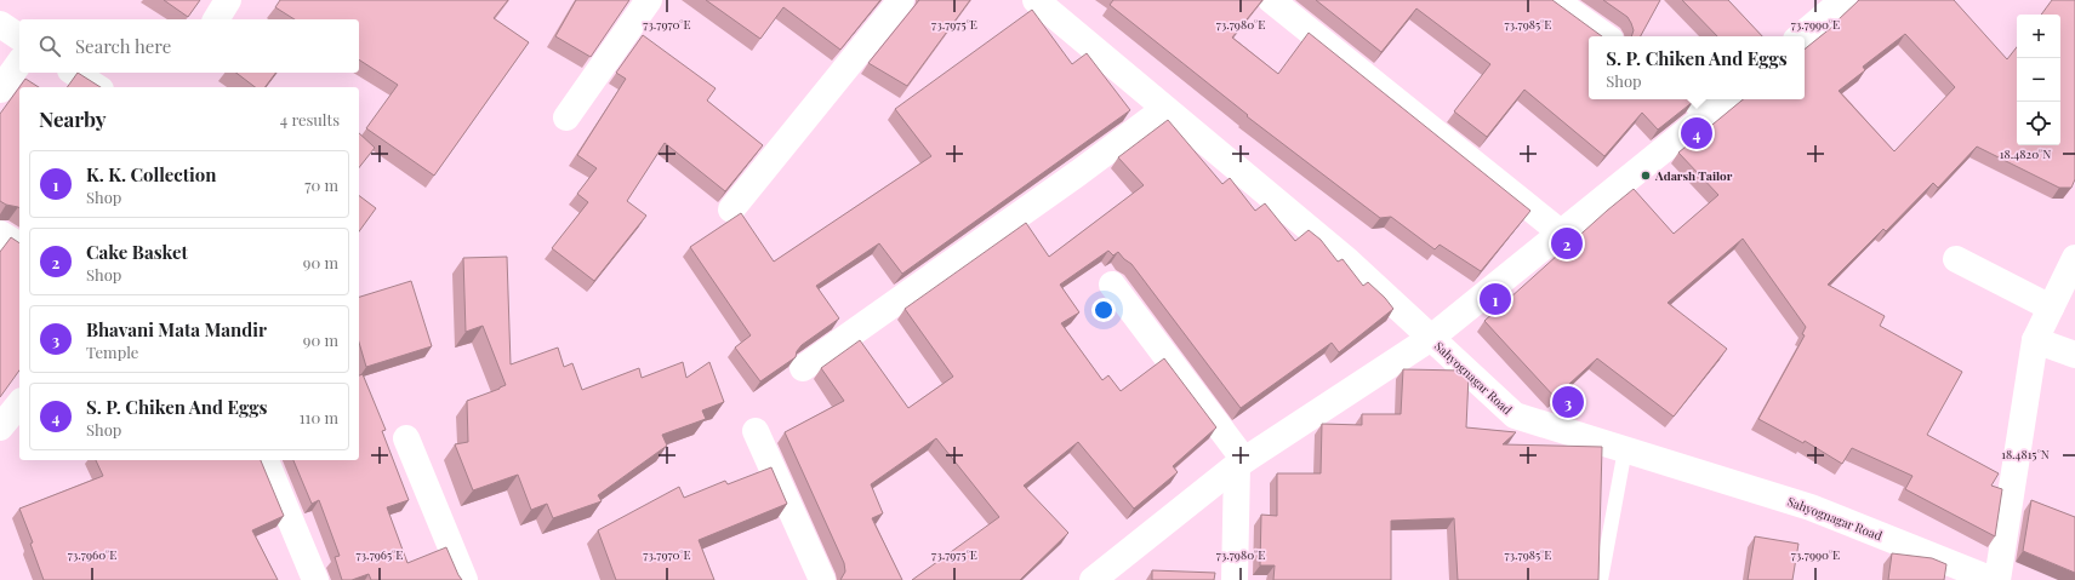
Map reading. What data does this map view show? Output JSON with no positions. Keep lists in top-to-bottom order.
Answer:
{
  "streets": {
    "street": ["Sahyognagar Road"]
  },
  "places": ["Adarsh Tailor"],
  "page": {
    "map_buttons": ["+", "−"],
    "search": "Search here",
    "popup": ["S. P. Chiken And Eggs", "Shop"],
    "heading": ["Nearby", "4 results"],
    "pins": [
      "4",
      "2",
      "1",
      "3"
    ],
    "list": [
      {
        "mark": "1",
        "name": "K. K. Collection",
        "note": "Shop",
        "value": "70 m"
      },
      {
        "mark": "2",
        "name": "Cake Basket",
        "note": "Shop",
        "value": "90 m"
      },
      {
        "mark": "3",
        "name": "Bhavani Mata Mandir",
        "note": "Temple",
        "value": "90 m"
      },
      {
        "mark": "4",
        "name": "S. P. Chiken And Eggs",
        "note": "Shop",
        "value": "110 m"
      }
    ]
  },
  "coordinates": [
    "73.7970°E",
    "73.7975°E",
    "73.7980°E",
    "73.7985°E",
    "73.7990°E",
    "18.4820°N",
    "18.4815°N",
    "73.7960°E",
    "73.7965°E"
  ]
}
